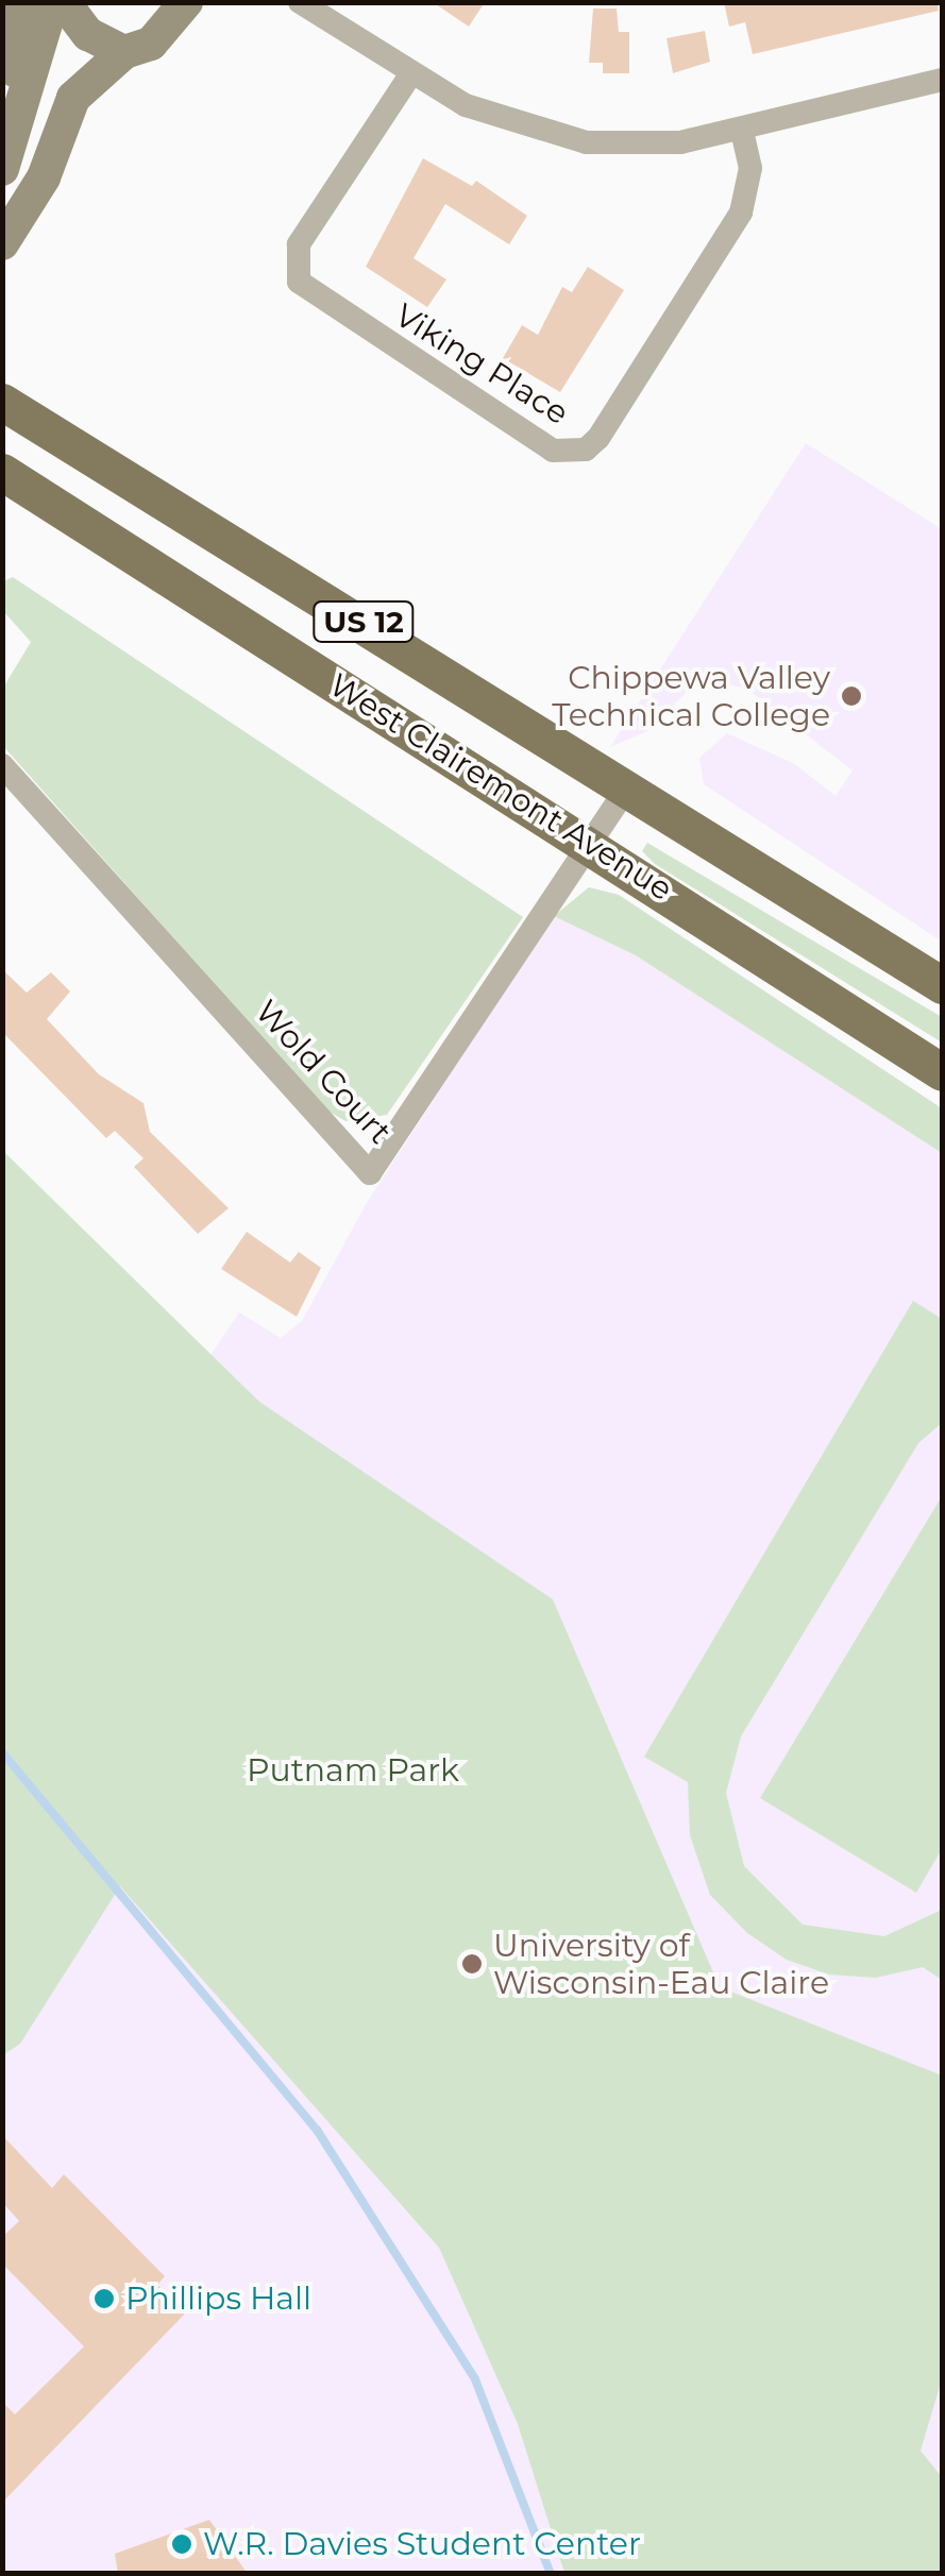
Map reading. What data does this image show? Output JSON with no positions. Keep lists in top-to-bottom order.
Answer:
{
  "streets": {
    "main road": ["US 12", "West Clairemont Avenue"],
    "street": ["Viking Place", "Wold Court"]
  },
  "crossings": [
    ["US 12", "Wold Court"],
    ["West Clairemont Avenue", "Wold Court"]
  ],
  "parks": ["Putnam Park"],
  "places": [
    "Chippewa Valley Technical College",
    "University of Wisconsin-Eau Claire",
    "Phillips Hall",
    "W.R. Davies Student Center"
  ]
}
